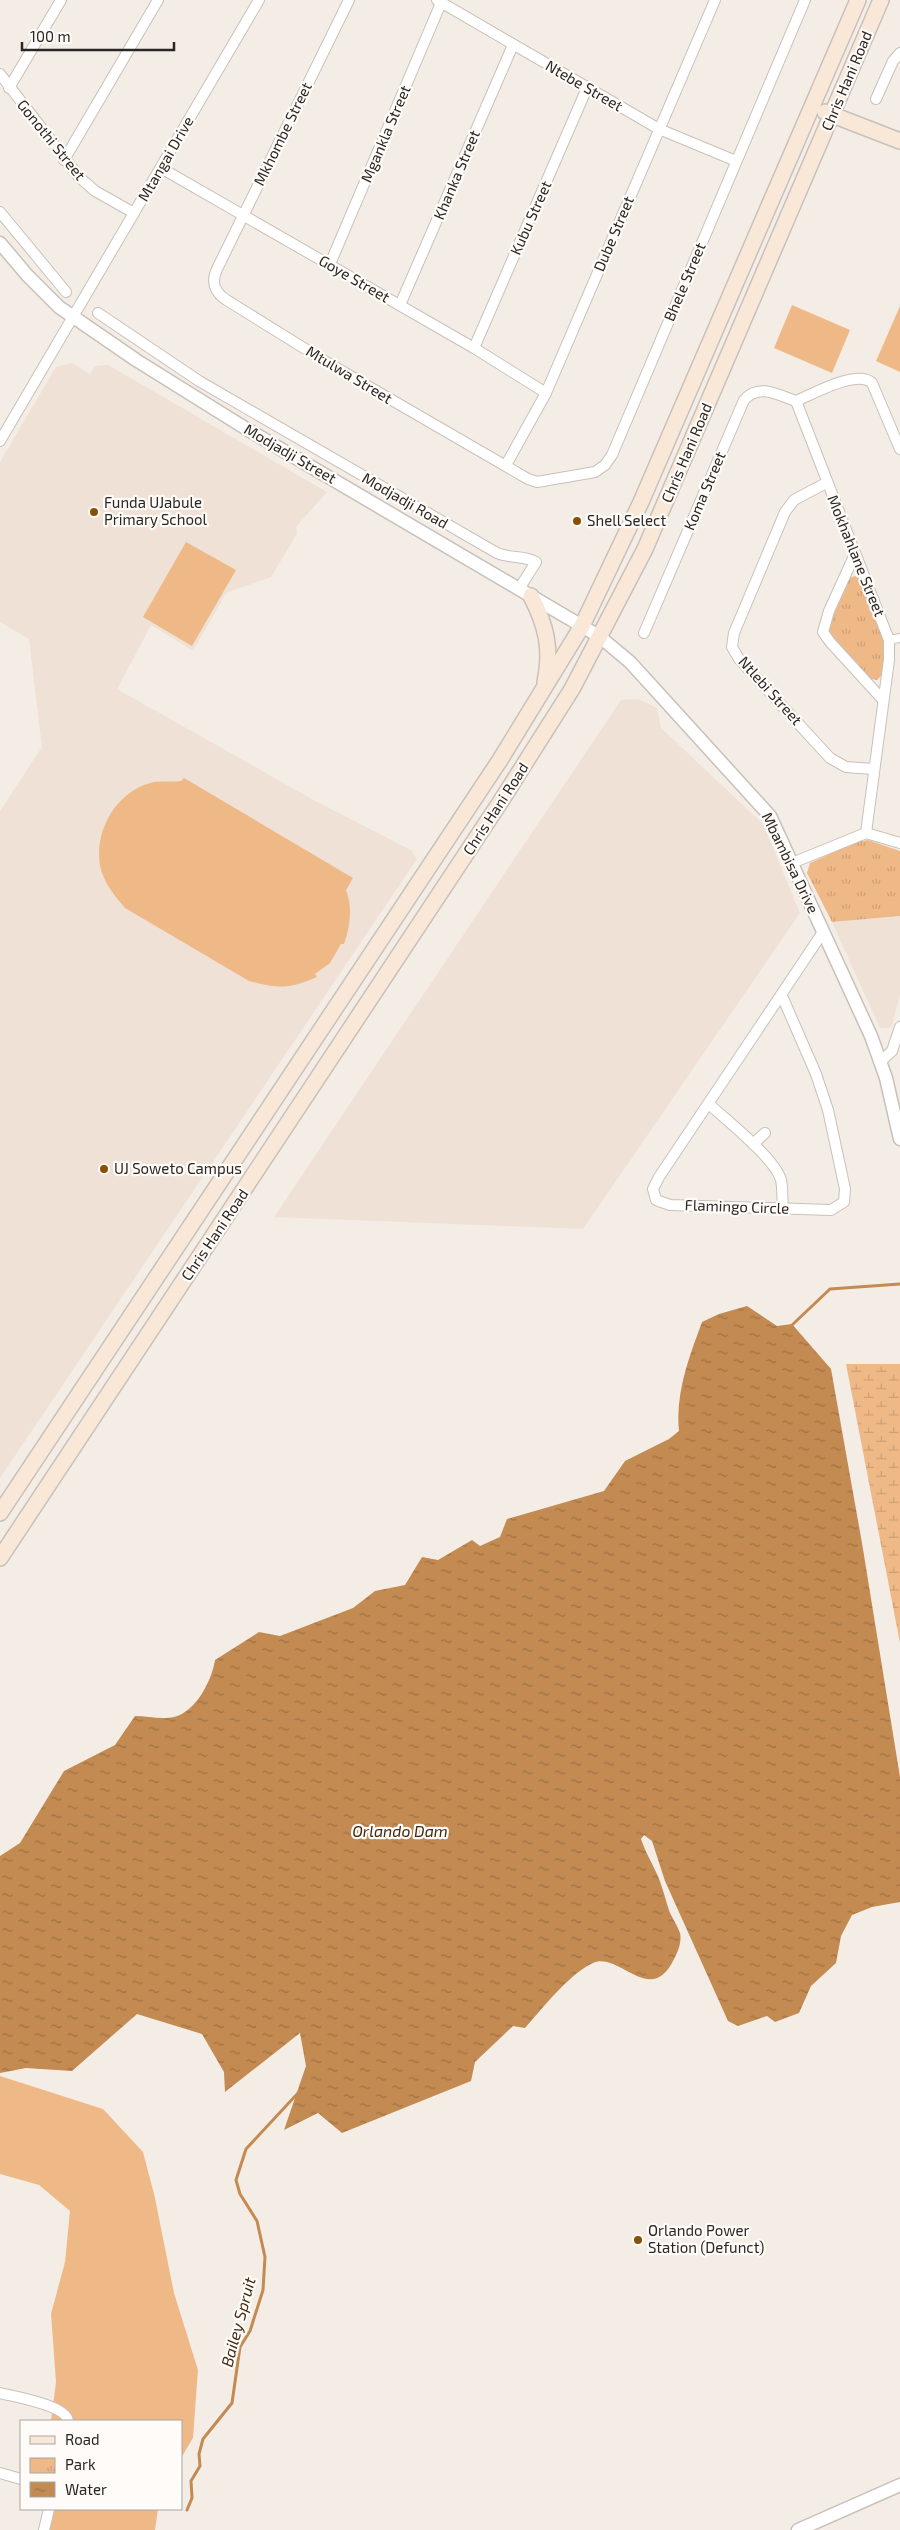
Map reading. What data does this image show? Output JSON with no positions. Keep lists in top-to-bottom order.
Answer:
{
  "streets": {
    "main road": ["Chris Hani Road"],
    "street": [
      "Ntebe Street",
      "Mkhombe Street",
      "Mgankla Street",
      "Gonothi Street",
      "Mtangai Drive",
      "Khanka Street",
      "Kubu Street",
      "Dube Street",
      "Goye Street",
      "Bhele Street",
      "Mtulwa Street",
      "Modjadji Street",
      "Koma Street",
      "Modjadji Road",
      "Mokhahlane Street",
      "Ntlebi Street",
      "Mbambisa Drive",
      "Flamingo Circle"
    ]
  },
  "crossings": [
    ["Chris Hani Road", "Modjadji Street"],
    ["Chris Hani Road", "Mbambisa Drive"],
    ["Ntebe Street", "Mgankla Street"],
    ["Ntebe Street", "Khanka Street"],
    ["Ntebe Street", "Kubu Street"],
    ["Ntebe Street", "Dube Street"],
    ["Ntebe Street", "Bhele Street"],
    ["Mkhombe Street", "Goye Street"],
    ["Mkhombe Street", "Mtulwa Street"],
    ["Mgankla Street", "Goye Street"],
    ["Gonothi Street", "Mtangai Drive"],
    ["Mtangai Drive", "Goye Street"],
    ["Mtangai Drive", "Modjadji Street"],
    ["Khanka Street", "Goye Street"],
    ["Kubu Street", "Goye Street"],
    ["Dube Street", "Goye Street"],
    ["Dube Street", "Bhele Street"],
    ["Dube Street", "Mtulwa Street"],
    ["Bhele Street", "Mtulwa Street"],
    ["Modjadji Street", "Modjadji Road"],
    ["Modjadji Street", "Mbambisa Drive"],
    ["Koma Street", "Mokhahlane Street"],
    ["Mokhahlane Street", "Ntlebi Street"],
    ["Mbambisa Drive", "Flamingo Circle"]
  ],
  "water": ["Orlando Dam", "Bailey Spruit"],
  "places": [
    "Funda UJabule Primary School",
    "Shell Select",
    "UJ Soweto Campus",
    "Orlando Power Station (Defunct)"
  ],
  "legend": ["Road", "Park", "Water"],
  "scale_bar": "100 m"
}
